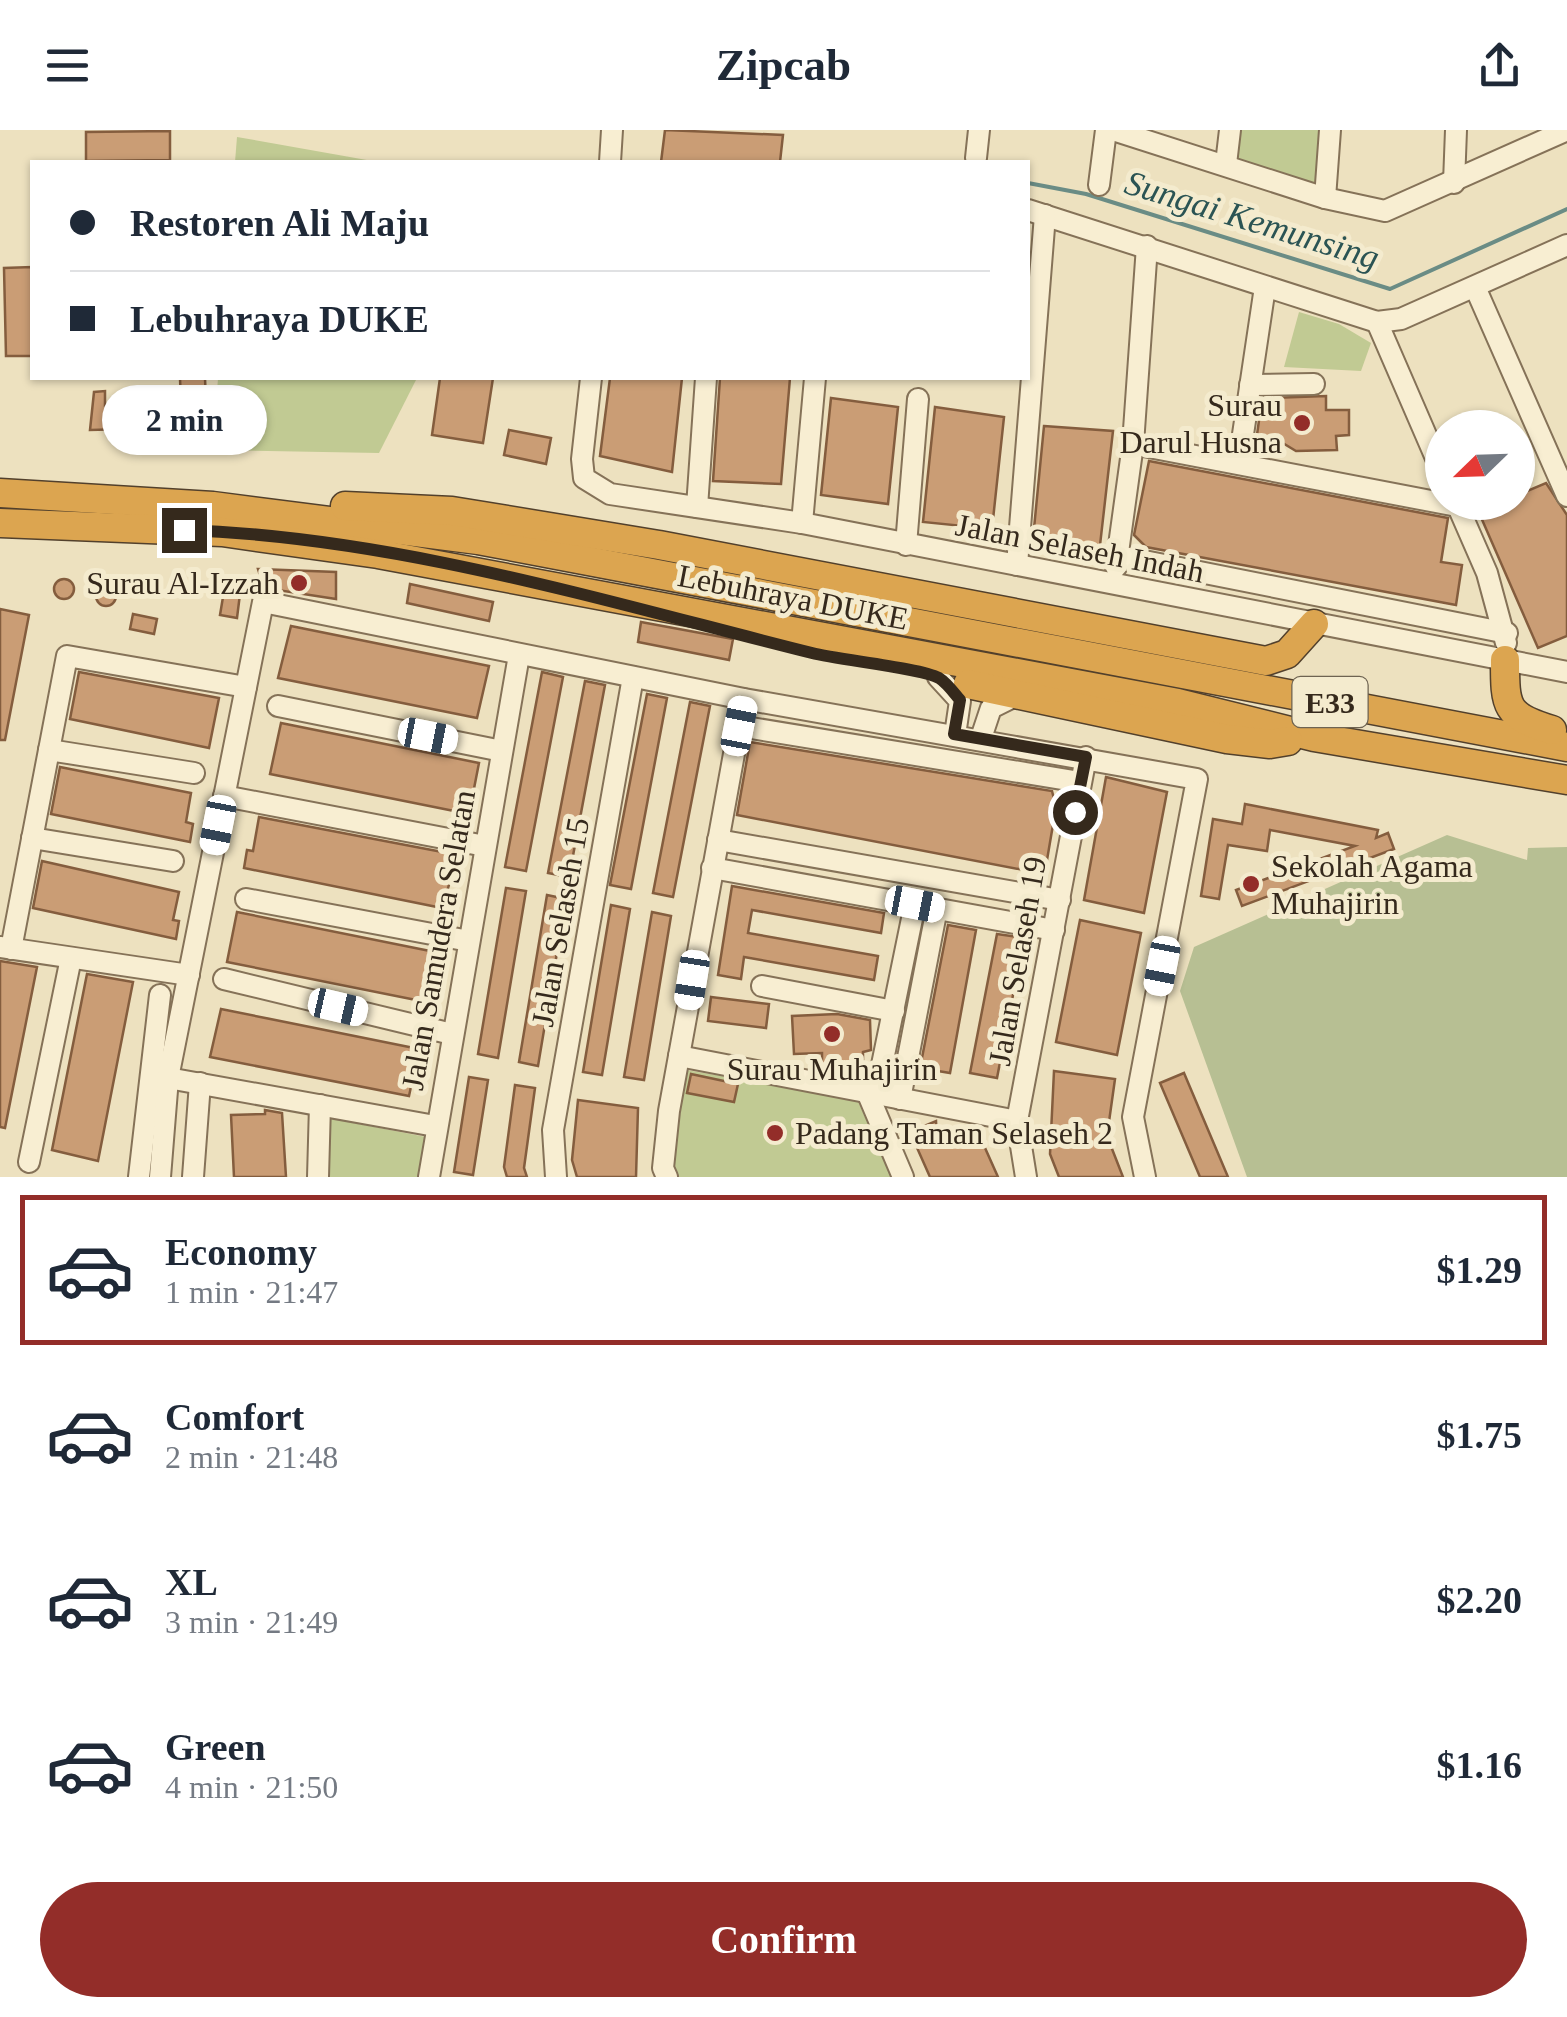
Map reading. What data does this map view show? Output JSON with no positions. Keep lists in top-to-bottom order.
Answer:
{
  "streets": {
    "highway": ["Lebuhraya DUKE", "E33"],
    "street": [
      "Jalan Selaseh Indah",
      "Jalan Selaseh 15",
      "Jalan Samudera Selatan",
      "Jalan Selaseh 19"
    ]
  },
  "water": ["Sungai Kemunsing"],
  "places": [
    "Surau Darul Husna",
    "Surau Al-Izzah",
    "Sekolah Agama Muhajirin",
    "Surau Muhajirin",
    "Padang Taman Selaseh 2"
  ],
  "north": "bottom left",
  "page": {
    "header": "Zipcab",
    "banner": ["Restoren Ali Maju", "Lebuhraya DUKE"],
    "bubble": "2 min",
    "list": [
      {
        "name": "Economy",
        "note": "1 min · 21:47",
        "value": "$1.29"
      },
      {
        "name": "Comfort",
        "note": "2 min · 21:48",
        "value": "$1.75"
      },
      {
        "name": "XL",
        "note": "3 min · 21:49",
        "value": "$2.20"
      },
      {
        "name": "Green",
        "note": "4 min · 21:50",
        "value": "$1.16"
      }
    ],
    "buttons": "Confirm"
  }
}
